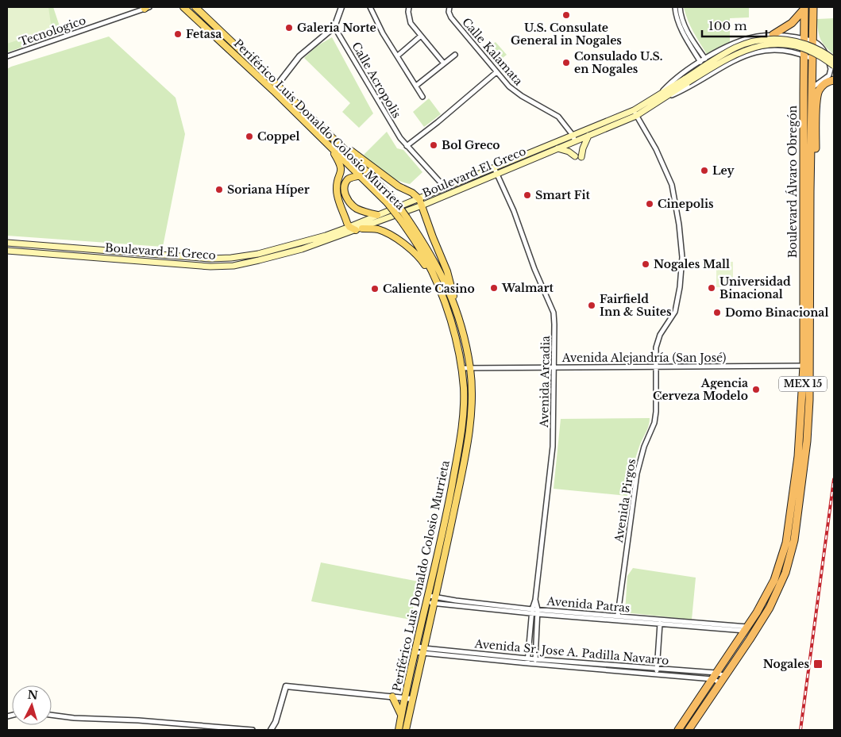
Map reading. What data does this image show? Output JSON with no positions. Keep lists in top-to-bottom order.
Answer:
{
  "streets": {
    "highway": ["Boulevard Álvaro Obregón", "MEX 15"],
    "main road": ["Periférico Luis Donaldo Colosio Murrieta", "Boulevard El Greco"],
    "street": [
      "Tecnologico",
      "Calle Kalamata",
      "Calle Acropolis",
      "Avenida Alejandría (San José)",
      "Avenida Arcadia",
      "Avenida Pirgos",
      "Avenida Patras",
      "Avenida Sr. Jose A. Padilla Navarro"
    ]
  },
  "crossings": [
    ["Calle Kalamata", "Boulevard El Greco"],
    ["Calle Acropolis", "Boulevard El Greco"],
    ["Periférico Luis Donaldo Colosio Murrieta", "Avenida Alejandría (San José)"],
    ["Periférico Luis Donaldo Colosio Murrieta", "Avenida Patras"],
    ["Periférico Luis Donaldo Colosio Murrieta", "Avenida Sr. Jose A. Padilla Navarro"],
    ["Boulevard El Greco", "Boulevard Álvaro Obregón"],
    ["Boulevard El Greco", "Avenida Arcadia"],
    ["Boulevard El Greco", "Avenida Pirgos"],
    ["Boulevard Álvaro Obregón", "Avenida Alejandría (San José)"],
    ["Boulevard Álvaro Obregón", "Avenida Patras"],
    ["Boulevard Álvaro Obregón", "Avenida Sr. Jose A. Padilla Navarro"],
    ["Avenida Alejandría (San José)", "Avenida Arcadia"],
    ["Avenida Alejandría (San José)", "Avenida Pirgos"],
    ["Avenida Arcadia", "Avenida Patras"],
    ["Avenida Arcadia", "Avenida Sr. Jose A. Padilla Navarro"],
    ["Avenida Pirgos", "Avenida Patras"]
  ],
  "places": {
    "other": [
      "U.S. Consulate General in Nogales",
      "Galeria Norte",
      "Fetasa",
      "Consulado U.S. en Nogales",
      "Coppel",
      "Bol Greco",
      "Ley",
      "Soriana Híper",
      "Smart Fit",
      "Cinepolis",
      "Nogales Mall",
      "Walmart",
      "Universidad Binacional",
      "Caliente Casino",
      "Fairfield Inn & Suites",
      "Domo Binacional",
      "Agencia Cerveza Modelo"
    ],
    "transit": ["Nogales"]
  },
  "scale_bar": "100 m",
  "north": "top"
}
